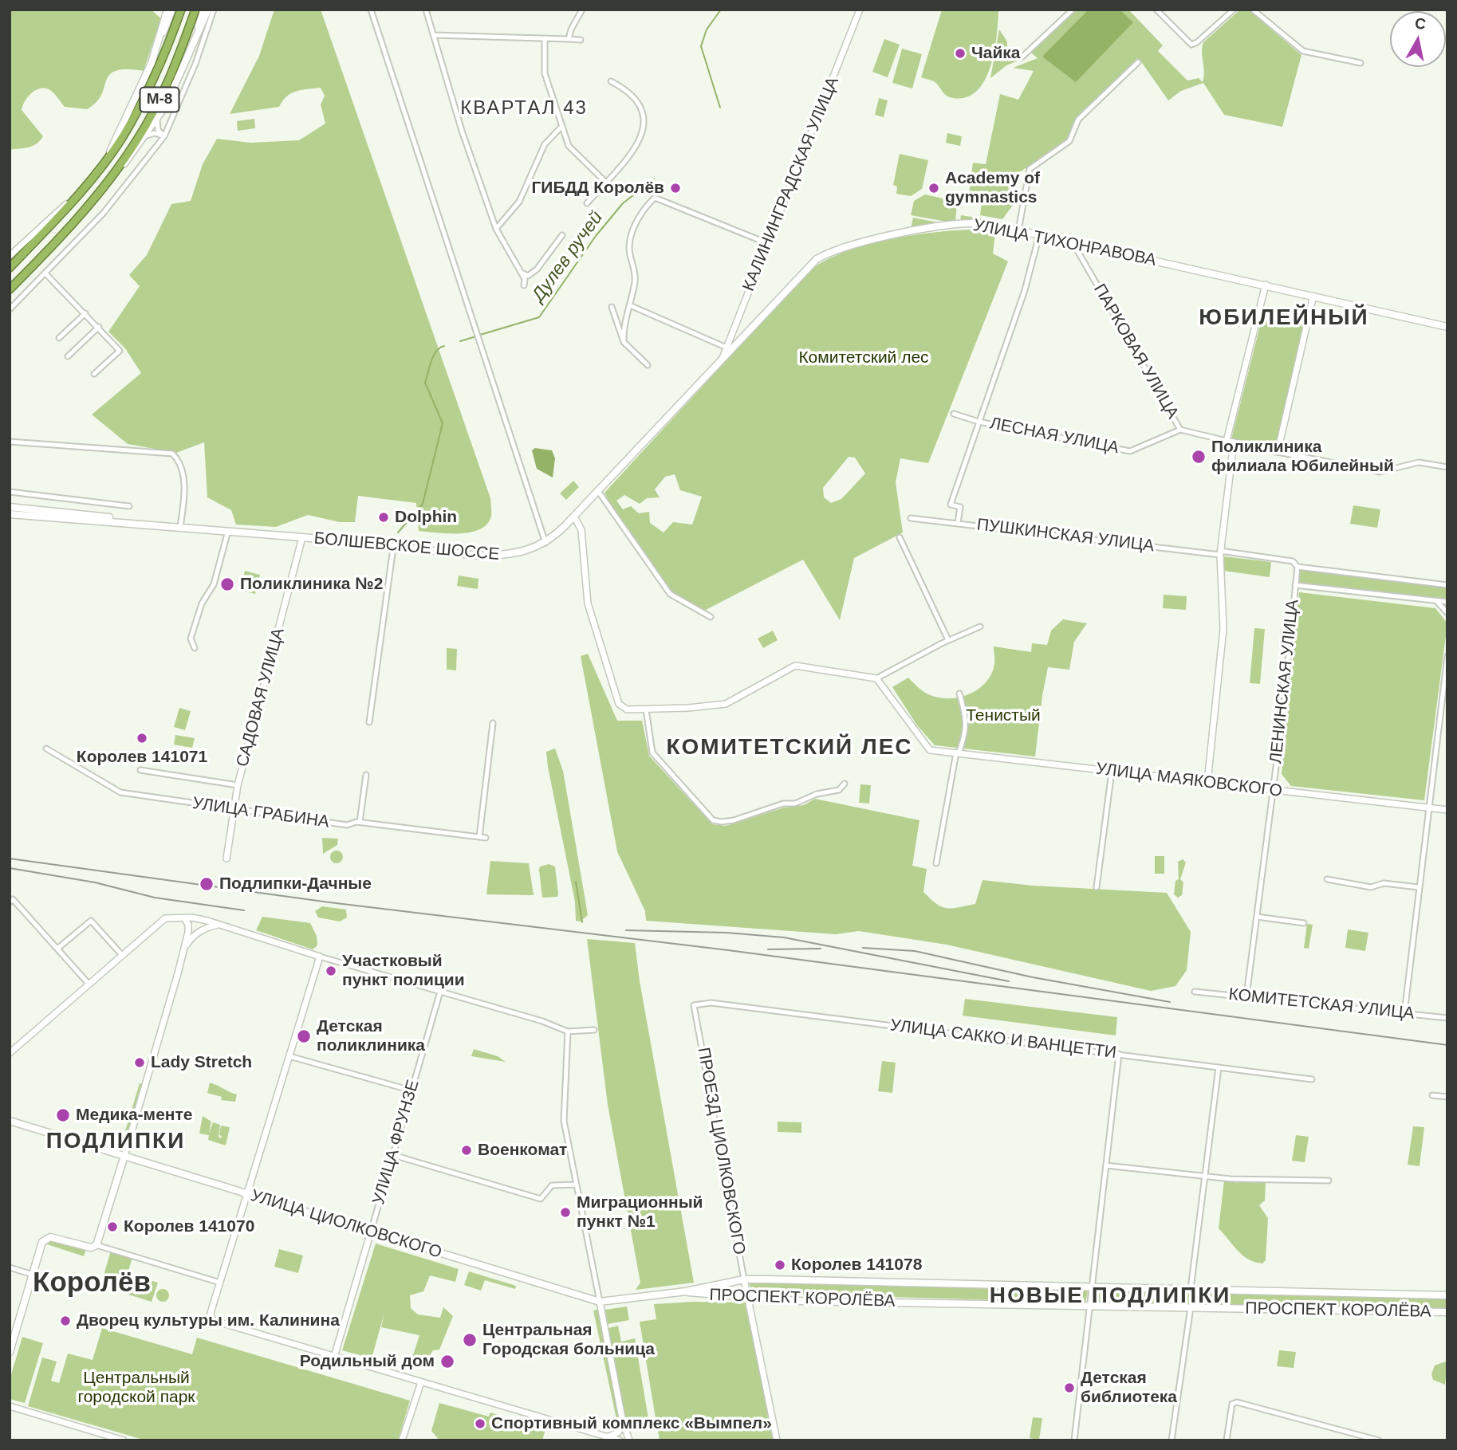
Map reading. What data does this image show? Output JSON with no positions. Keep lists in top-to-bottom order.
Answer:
{
  "streets": {
    "highway": ["М-8"],
    "main road": [
      "УЛИЦА ТИХОНРАВОВА",
      "БОЛШЕВСКОЕ ШОССЕ",
      "УЛИЦА ЦИОЛКОВСКОГО",
      "ПРОСПЕКТ КОРОЛЁВА"
    ],
    "street": [
      "КАЛИНИНГРАДСКАЯ УЛИЦА",
      "ПАРКОВАЯ УЛИЦА",
      "ЛЕСНАЯ УЛИЦА",
      "ПУШКИНСКАЯ УЛИЦА",
      "ЛЕНИНСКАЯ УЛИЦА",
      "САДОВАЯ УЛИЦА",
      "УЛИЦА МАЯКОВСКОГО",
      "УЛИЦА ГРАБИНА",
      "КОМИТЕТСКАЯ УЛИЦА",
      "УЛИЦА САККО И ВАНЦЕТТИ",
      "УЛИЦА ФРУНЗЕ",
      "ПРОЕЗД ЦИОЛКОВСКОГО"
    ]
  },
  "crossings": [
    ["КАЛИНИНГРАДСКАЯ УЛИЦА", "УЛИЦА ТИХОНРАВОВА"],
    ["КАЛИНИНГРАДСКАЯ УЛИЦА", "БОЛШЕВСКОЕ ШОССЕ"],
    ["УЛИЦА ТИХОНРАВОВА", "ПАРКОВАЯ УЛИЦА"],
    ["УЛИЦА ТИХОНРАВОВА", "БОЛШЕВСКОЕ ШОССЕ"],
    ["ПАРКОВАЯ УЛИЦА", "ЛЕСНАЯ УЛИЦА"],
    ["ПУШКИНСКАЯ УЛИЦА", "ЛЕНИНСКАЯ УЛИЦА"],
    ["БОЛШЕВСКОЕ ШОССЕ", "САДОВАЯ УЛИЦА"],
    ["ЛЕНИНСКАЯ УЛИЦА", "УЛИЦА МАЯКОВСКОГО"],
    ["ЛЕНИНСКАЯ УЛИЦА", "КОМИТЕТСКАЯ УЛИЦА"],
    ["САДОВАЯ УЛИЦА", "УЛИЦА ГРАБИНА"],
    ["УЛИЦА САККО И ВАНЦЕТТИ", "ПРОЕЗД ЦИОЛКОВСКОГО"],
    ["УЛИЦА ФРУНЗЕ", "УЛИЦА ЦИОЛКОВСКОГО"],
    ["ПРОЕЗД ЦИОЛКОВСКОГО", "ПРОСПЕКТ КОРОЛЁВА"],
    ["УЛИЦА ЦИОЛКОВСКОГО", "ПРОСПЕКТ КОРОЛЁВА"]
  ],
  "districts": [
    "КВАРТАЛ 43",
    "ЮБИЛЕЙНЫЙ",
    "КОМИТЕТСКИЙ ЛЕС",
    "ПОДЛИПКИ",
    "Королёв",
    "НОВЫЕ ПОДЛИПКИ"
  ],
  "water": ["Дулев ручей"],
  "parks": ["Комитетский лес", "Тенистый", "Центральный городской парк"],
  "places": [
    "Чайка",
    "ГИБДД Королёв",
    "Academy of gymnastics",
    "Поликлиника филиала Юбилейный",
    "Dolphin",
    "Поликлиника №2",
    "Королев 141071",
    "Подлипки-Дачные",
    "Участковый пункт полиции",
    "Детская поликлиника",
    "Lady Stretch",
    "Медика-менте",
    "Военкомат",
    "Миграционный пункт №1",
    "Королев 141070",
    "Королев 141078",
    "Дворец культуры им. Калинина",
    "Центральная Городская больница",
    "Родильный дом",
    "Детская библиотека",
    "Спортивный комплекс «Вымпел»"
  ],
  "north": "top"
}
